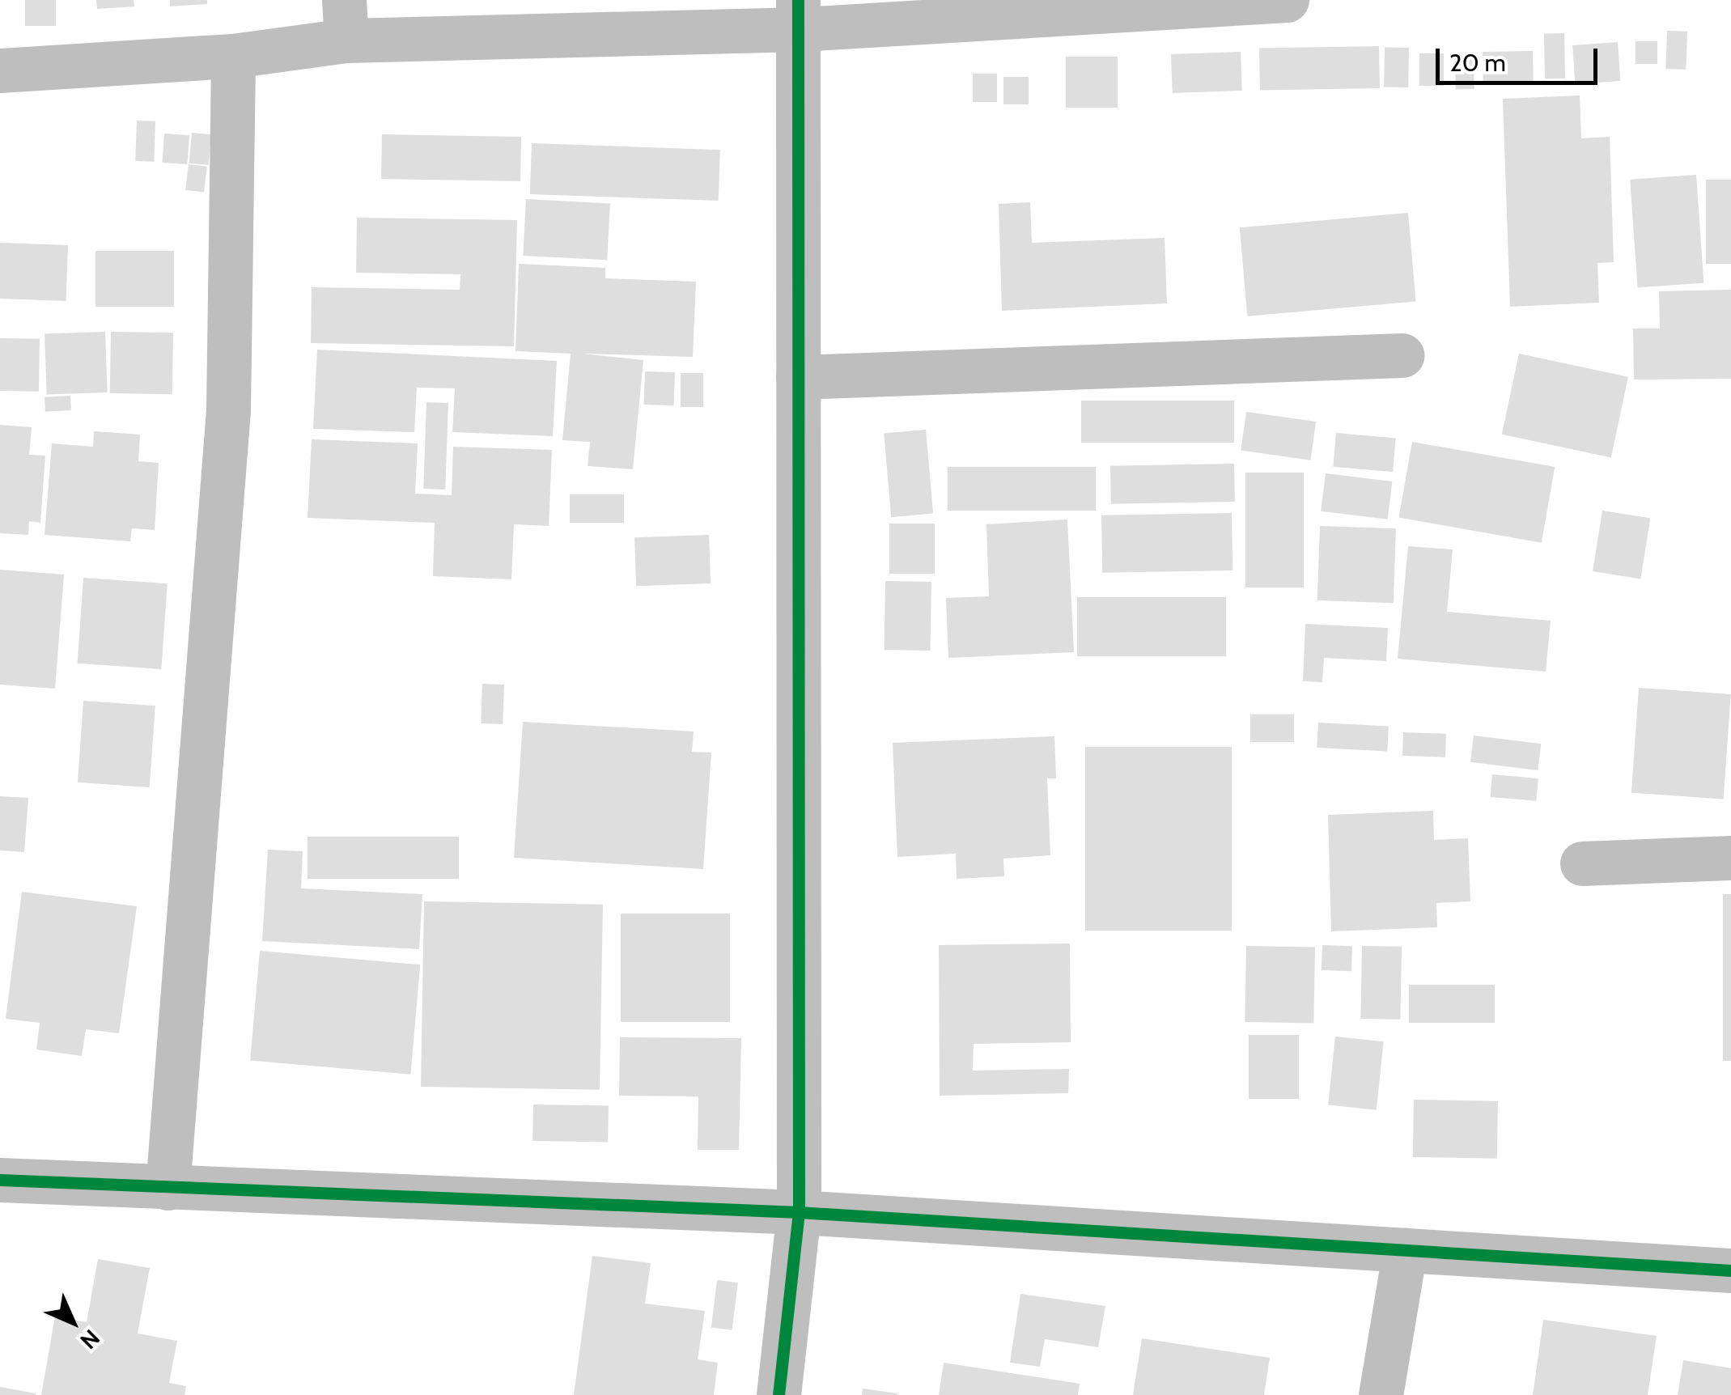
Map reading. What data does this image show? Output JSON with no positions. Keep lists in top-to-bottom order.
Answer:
{
  "scale_bar": "20 m",
  "north": "bottom right"
}
